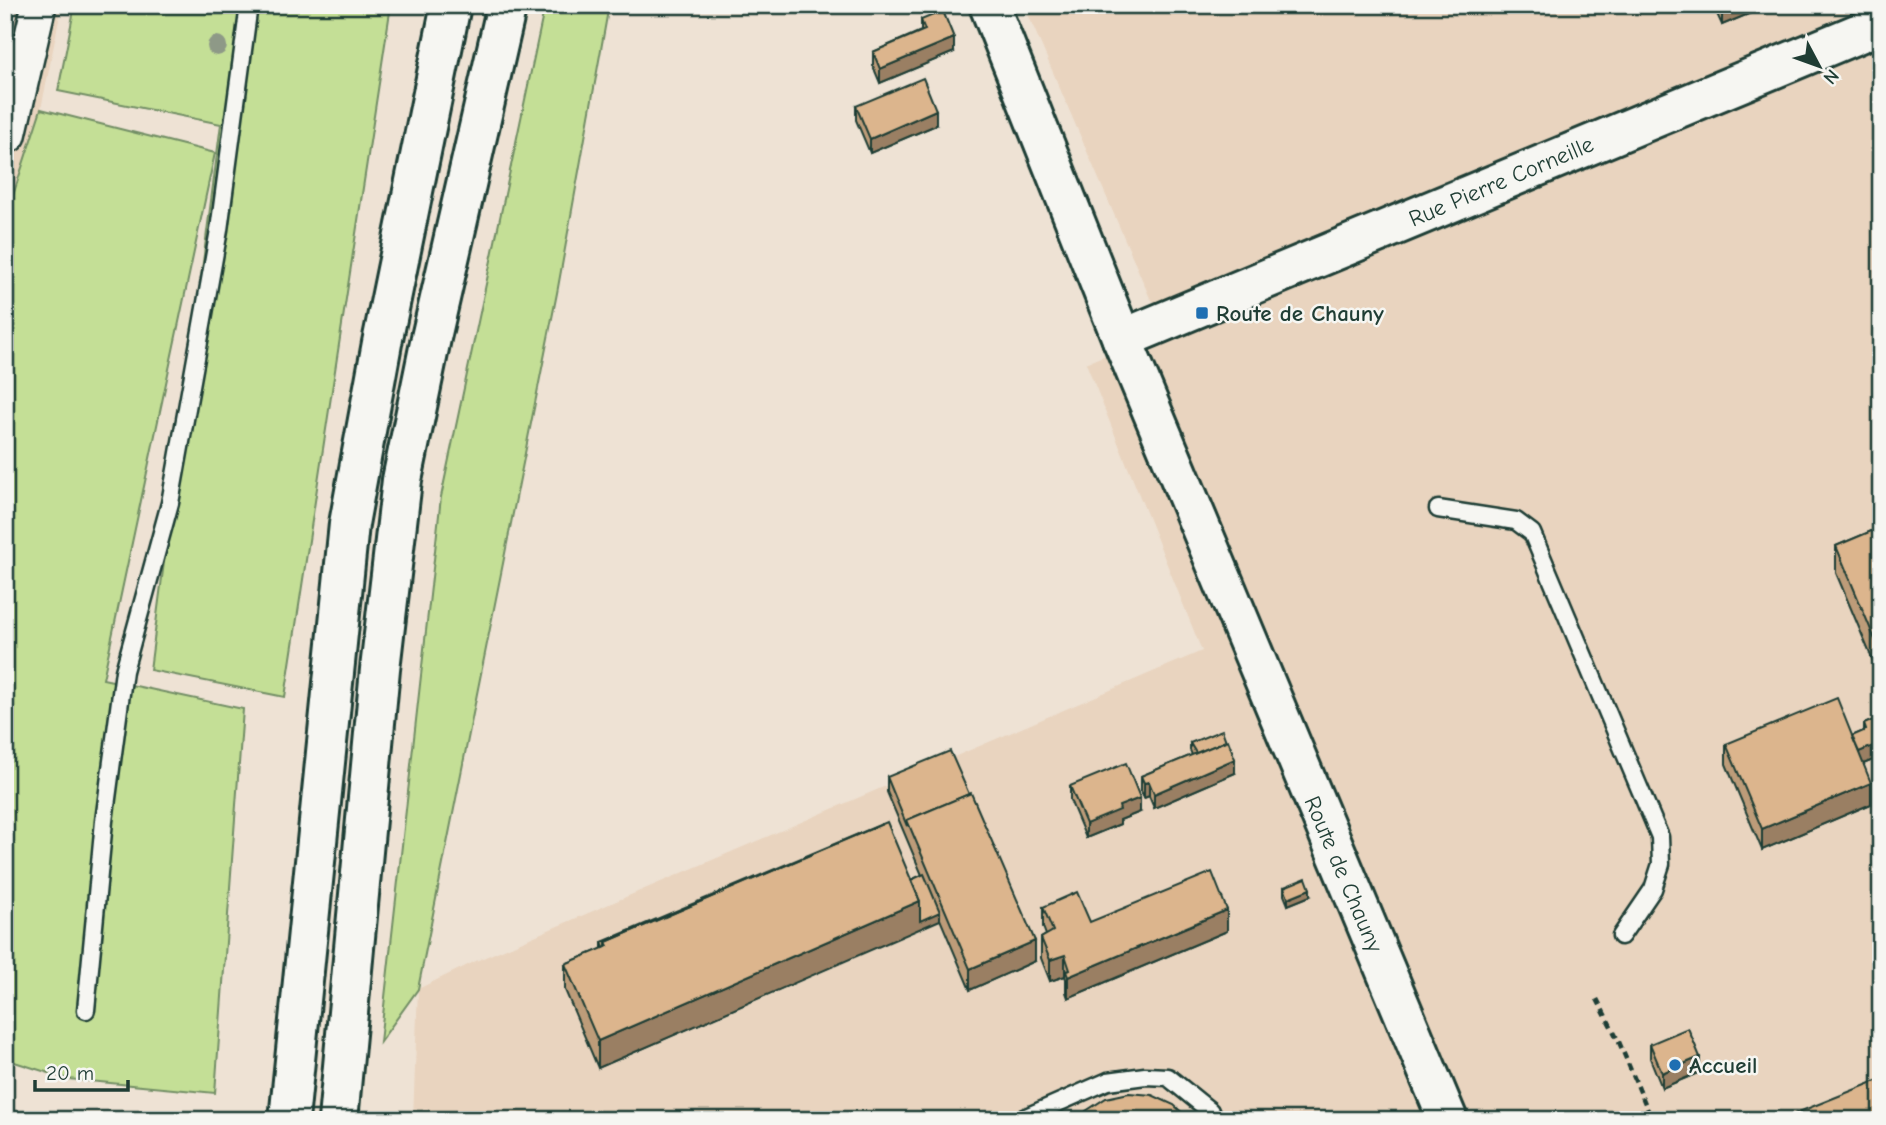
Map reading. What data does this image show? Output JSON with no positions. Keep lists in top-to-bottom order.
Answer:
{
  "streets": {
    "main road": ["Rue Pierre Corneille", "Route de Chauny"]
  },
  "crossings": [
    ["Rue Pierre Corneille", "Route de Chauny"]
  ],
  "places": {
    "transit": ["Route de Chauny"],
    "other": ["Accueil"]
  },
  "scale_bar": "20 m",
  "north": "bottom right"
}
